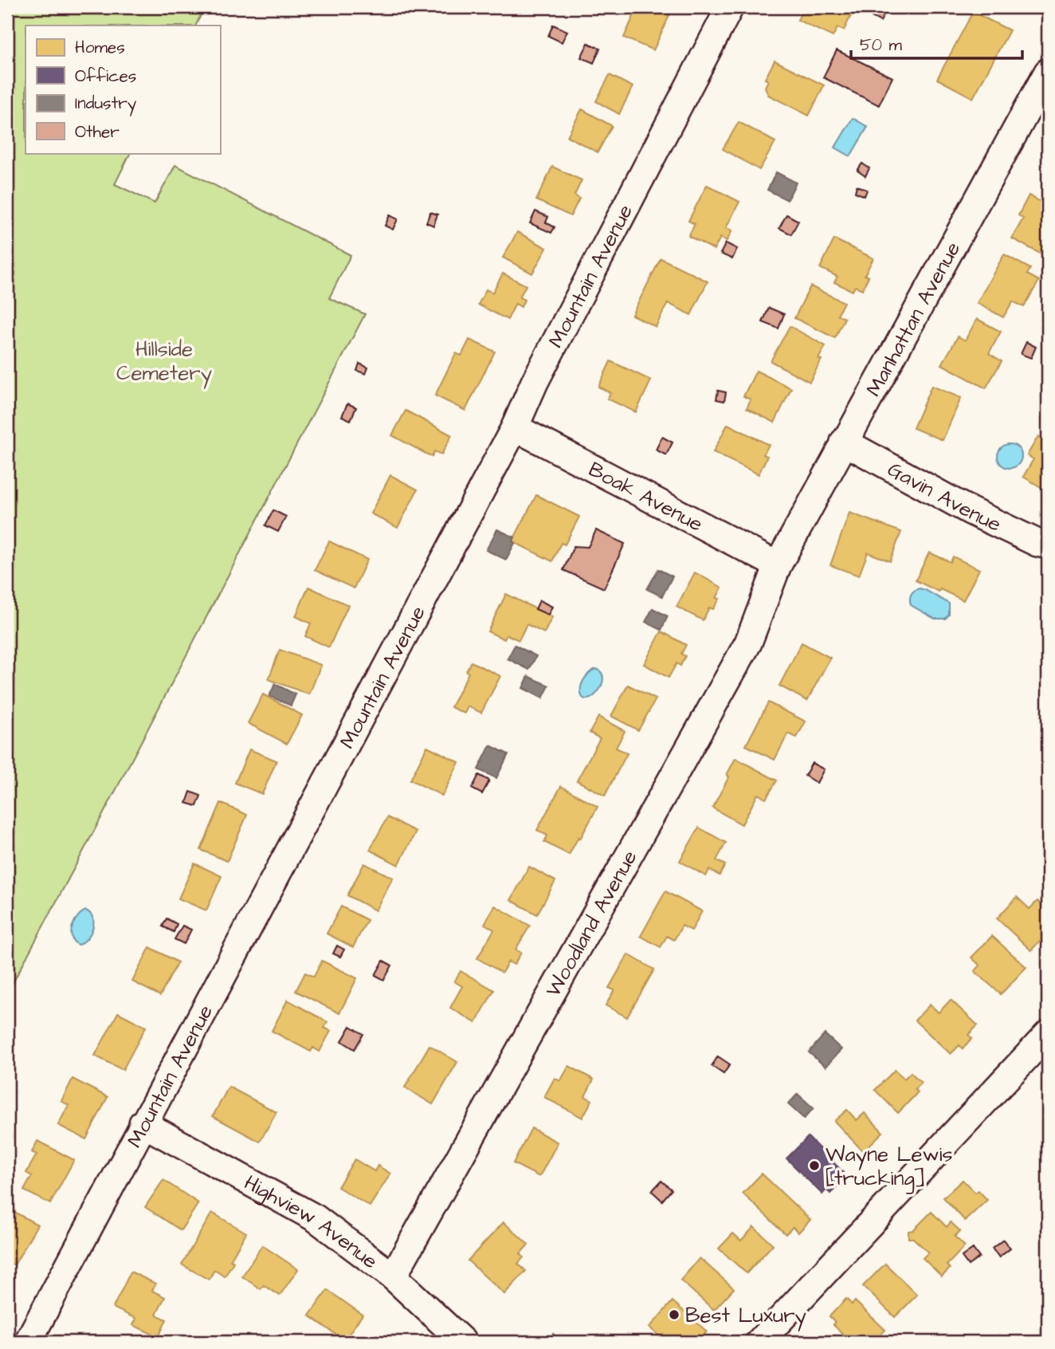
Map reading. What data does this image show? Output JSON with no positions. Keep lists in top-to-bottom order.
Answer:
{
  "streets": {
    "street": [
      "Mountain Avenue",
      "Manhattan Avenue",
      "Boak Avenue",
      "Gavin Avenue",
      "Woodland Avenue",
      "Highview Avenue"
    ]
  },
  "crossings": [
    ["Mountain Avenue", "Boak Avenue"],
    ["Mountain Avenue", "Highview Avenue"],
    ["Manhattan Avenue", "Boak Avenue"],
    ["Manhattan Avenue", "Gavin Avenue"],
    ["Manhattan Avenue", "Woodland Avenue"],
    ["Boak Avenue", "Woodland Avenue"],
    ["Woodland Avenue", "Highview Avenue"]
  ],
  "parks": ["Hillside Cemetery"],
  "places": ["Wayne Lewis [trucking]", "Best Luxury"],
  "legend": [
    "Homes",
    "Offices",
    "Industry",
    "Other"
  ],
  "scale_bar": "50 m"
}
